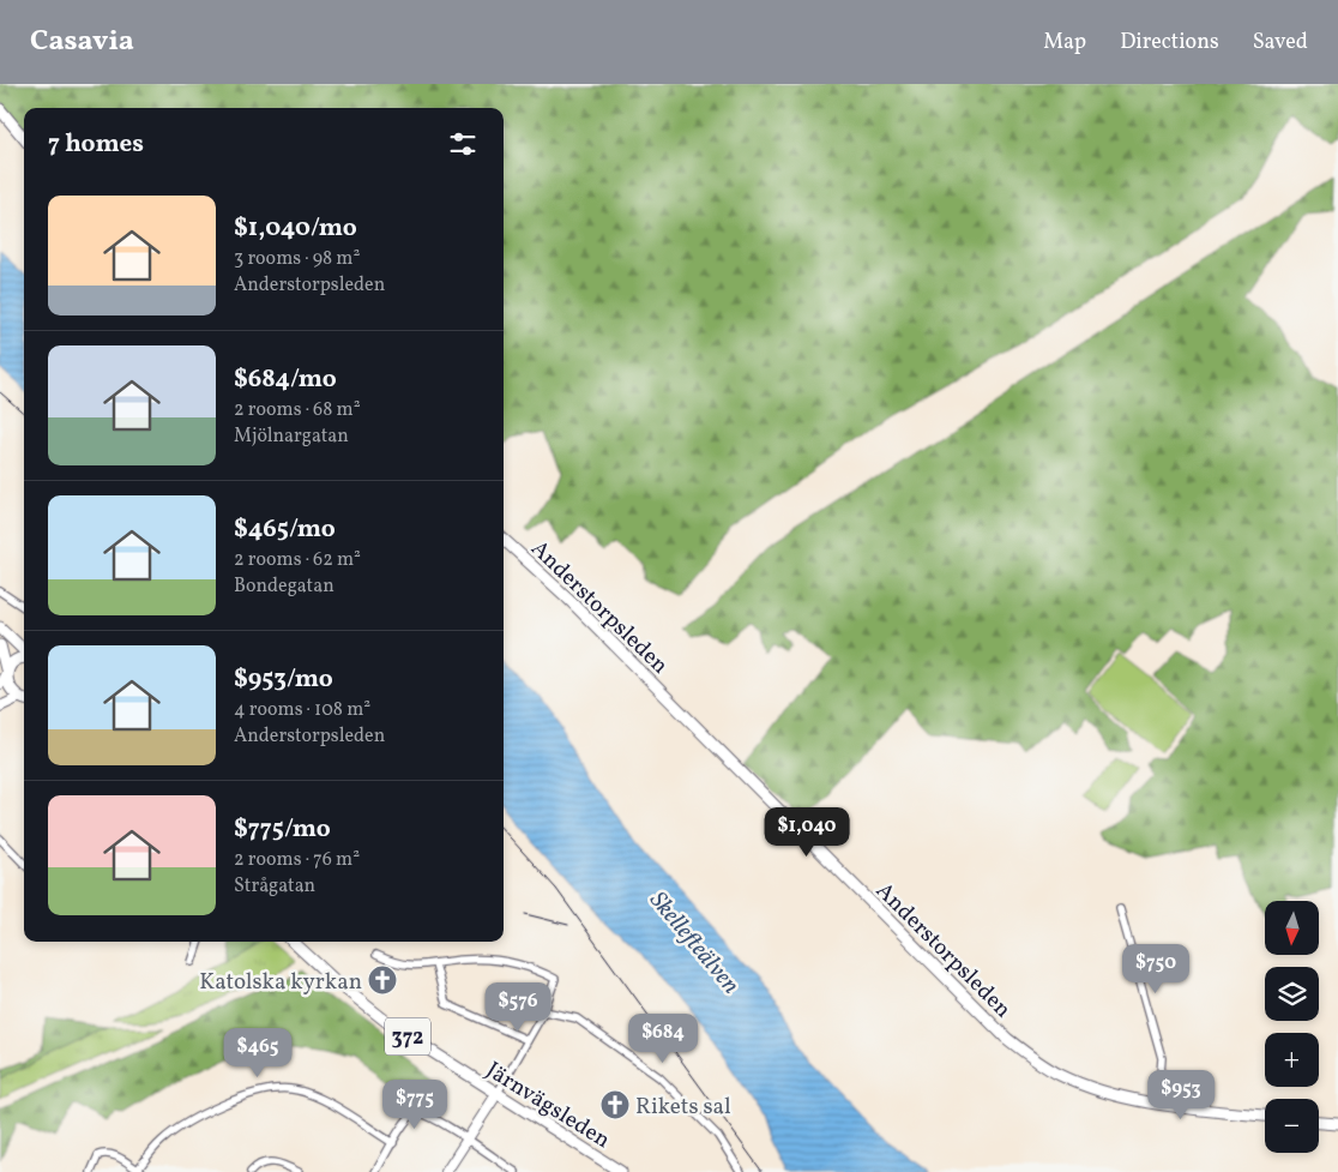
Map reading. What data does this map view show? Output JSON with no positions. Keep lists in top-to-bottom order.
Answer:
{
  "streets": {
    "main road": ["Anderstorpsleden", "372", "Järnvägsleden"]
  },
  "water": ["Skellefteälven"],
  "places": {
    "church": ["Katolska kyrkan", "Rikets sal"]
  },
  "north": "bottom",
  "page": {
    "header": "Casavia",
    "nav": ["Map", "Directions", "Saved"],
    "heading": "7 homes",
    "list": [
      {
        "name": "$1,040/mo",
        "note": "3 rooms · 98 m² · Anderstorpsleden"
      },
      {
        "name": "$684/mo",
        "note": "2 rooms · 68 m² · Mjölnargatan"
      },
      {
        "name": "$465/mo",
        "note": "2 rooms · 62 m² · Bondegatan"
      },
      {
        "name": "$953/mo",
        "note": "4 rooms · 108 m² · Anderstorpsleden"
      },
      {
        "name": "$775/mo",
        "note": "2 rooms · 76 m² · Strågatan"
      }
    ],
    "price": [
      "$1,040",
      "$750",
      "$576",
      "$684",
      "$465",
      "$953",
      "$775"
    ],
    "map_buttons": ["+", "−"]
  }
}
